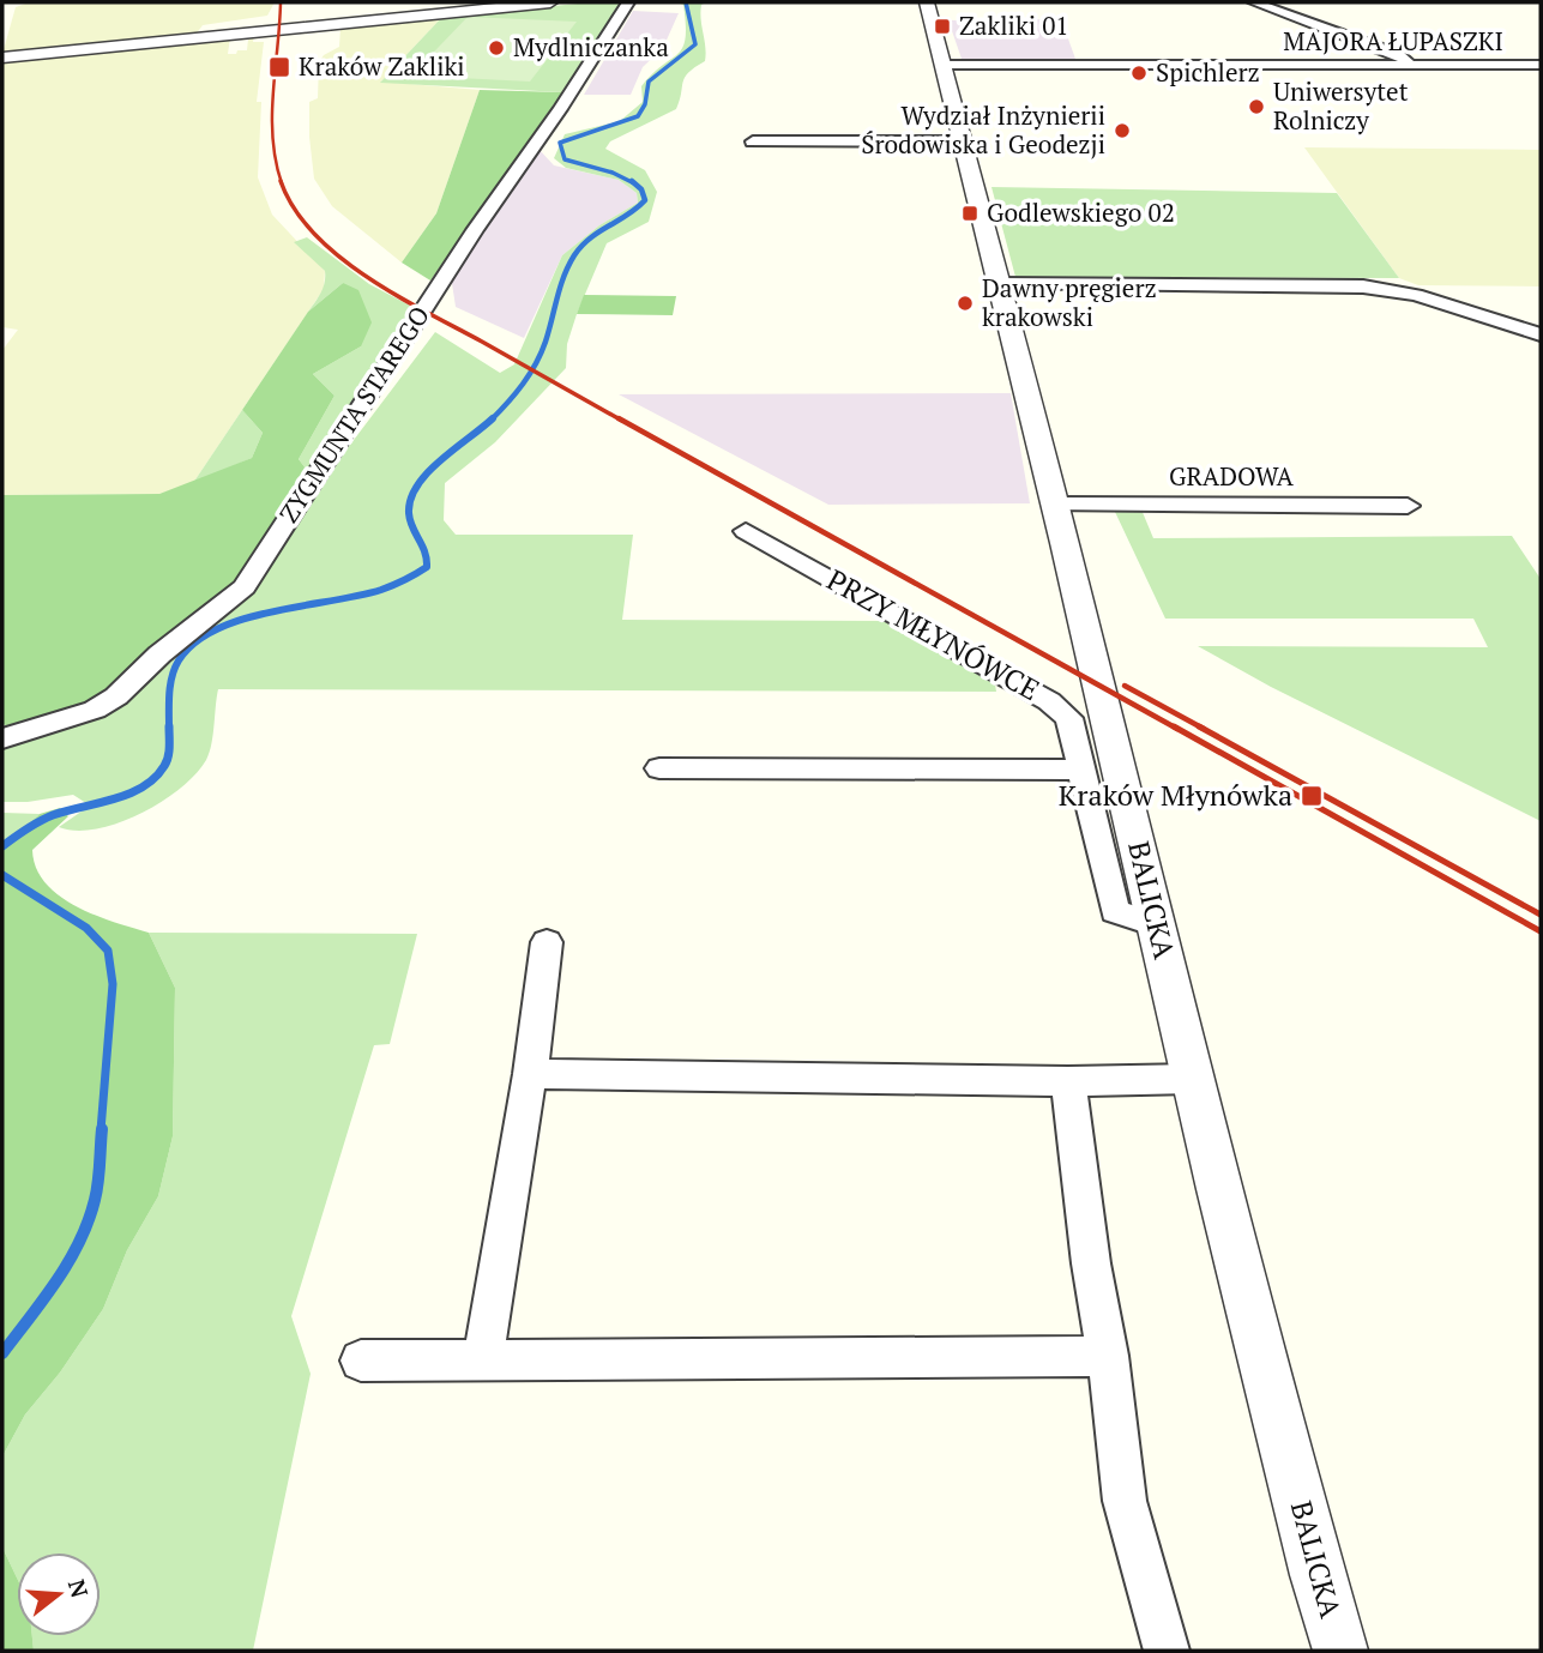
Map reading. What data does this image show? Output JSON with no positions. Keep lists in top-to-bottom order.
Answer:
{
  "streets": {
    "street": [
      "MAJORA ŁUPASZKI",
      "ZYGMUNTA STAREGO",
      "GRADOWA",
      "PRZY MŁYNÓWCE",
      "BALICKA"
    ]
  },
  "crossings": [
    ["MAJORA ŁUPASZKI", "BALICKA"],
    ["GRADOWA", "BALICKA"],
    ["PRZY MŁYNÓWCE", "BALICKA"]
  ],
  "places": {
    "transit": [
      "Zakliki 01",
      "Kraków Zakliki",
      "Godlewskiego 02",
      "Kraków Młynówka"
    ],
    "other": [
      "Mydlniczanka",
      "Spichlerz",
      "Uniwersytet Rolniczy",
      "Wydział Inżynierii Środowiska i Geodezji",
      "Dawny pręgierz krakowski"
    ]
  },
  "north": "right"
}
